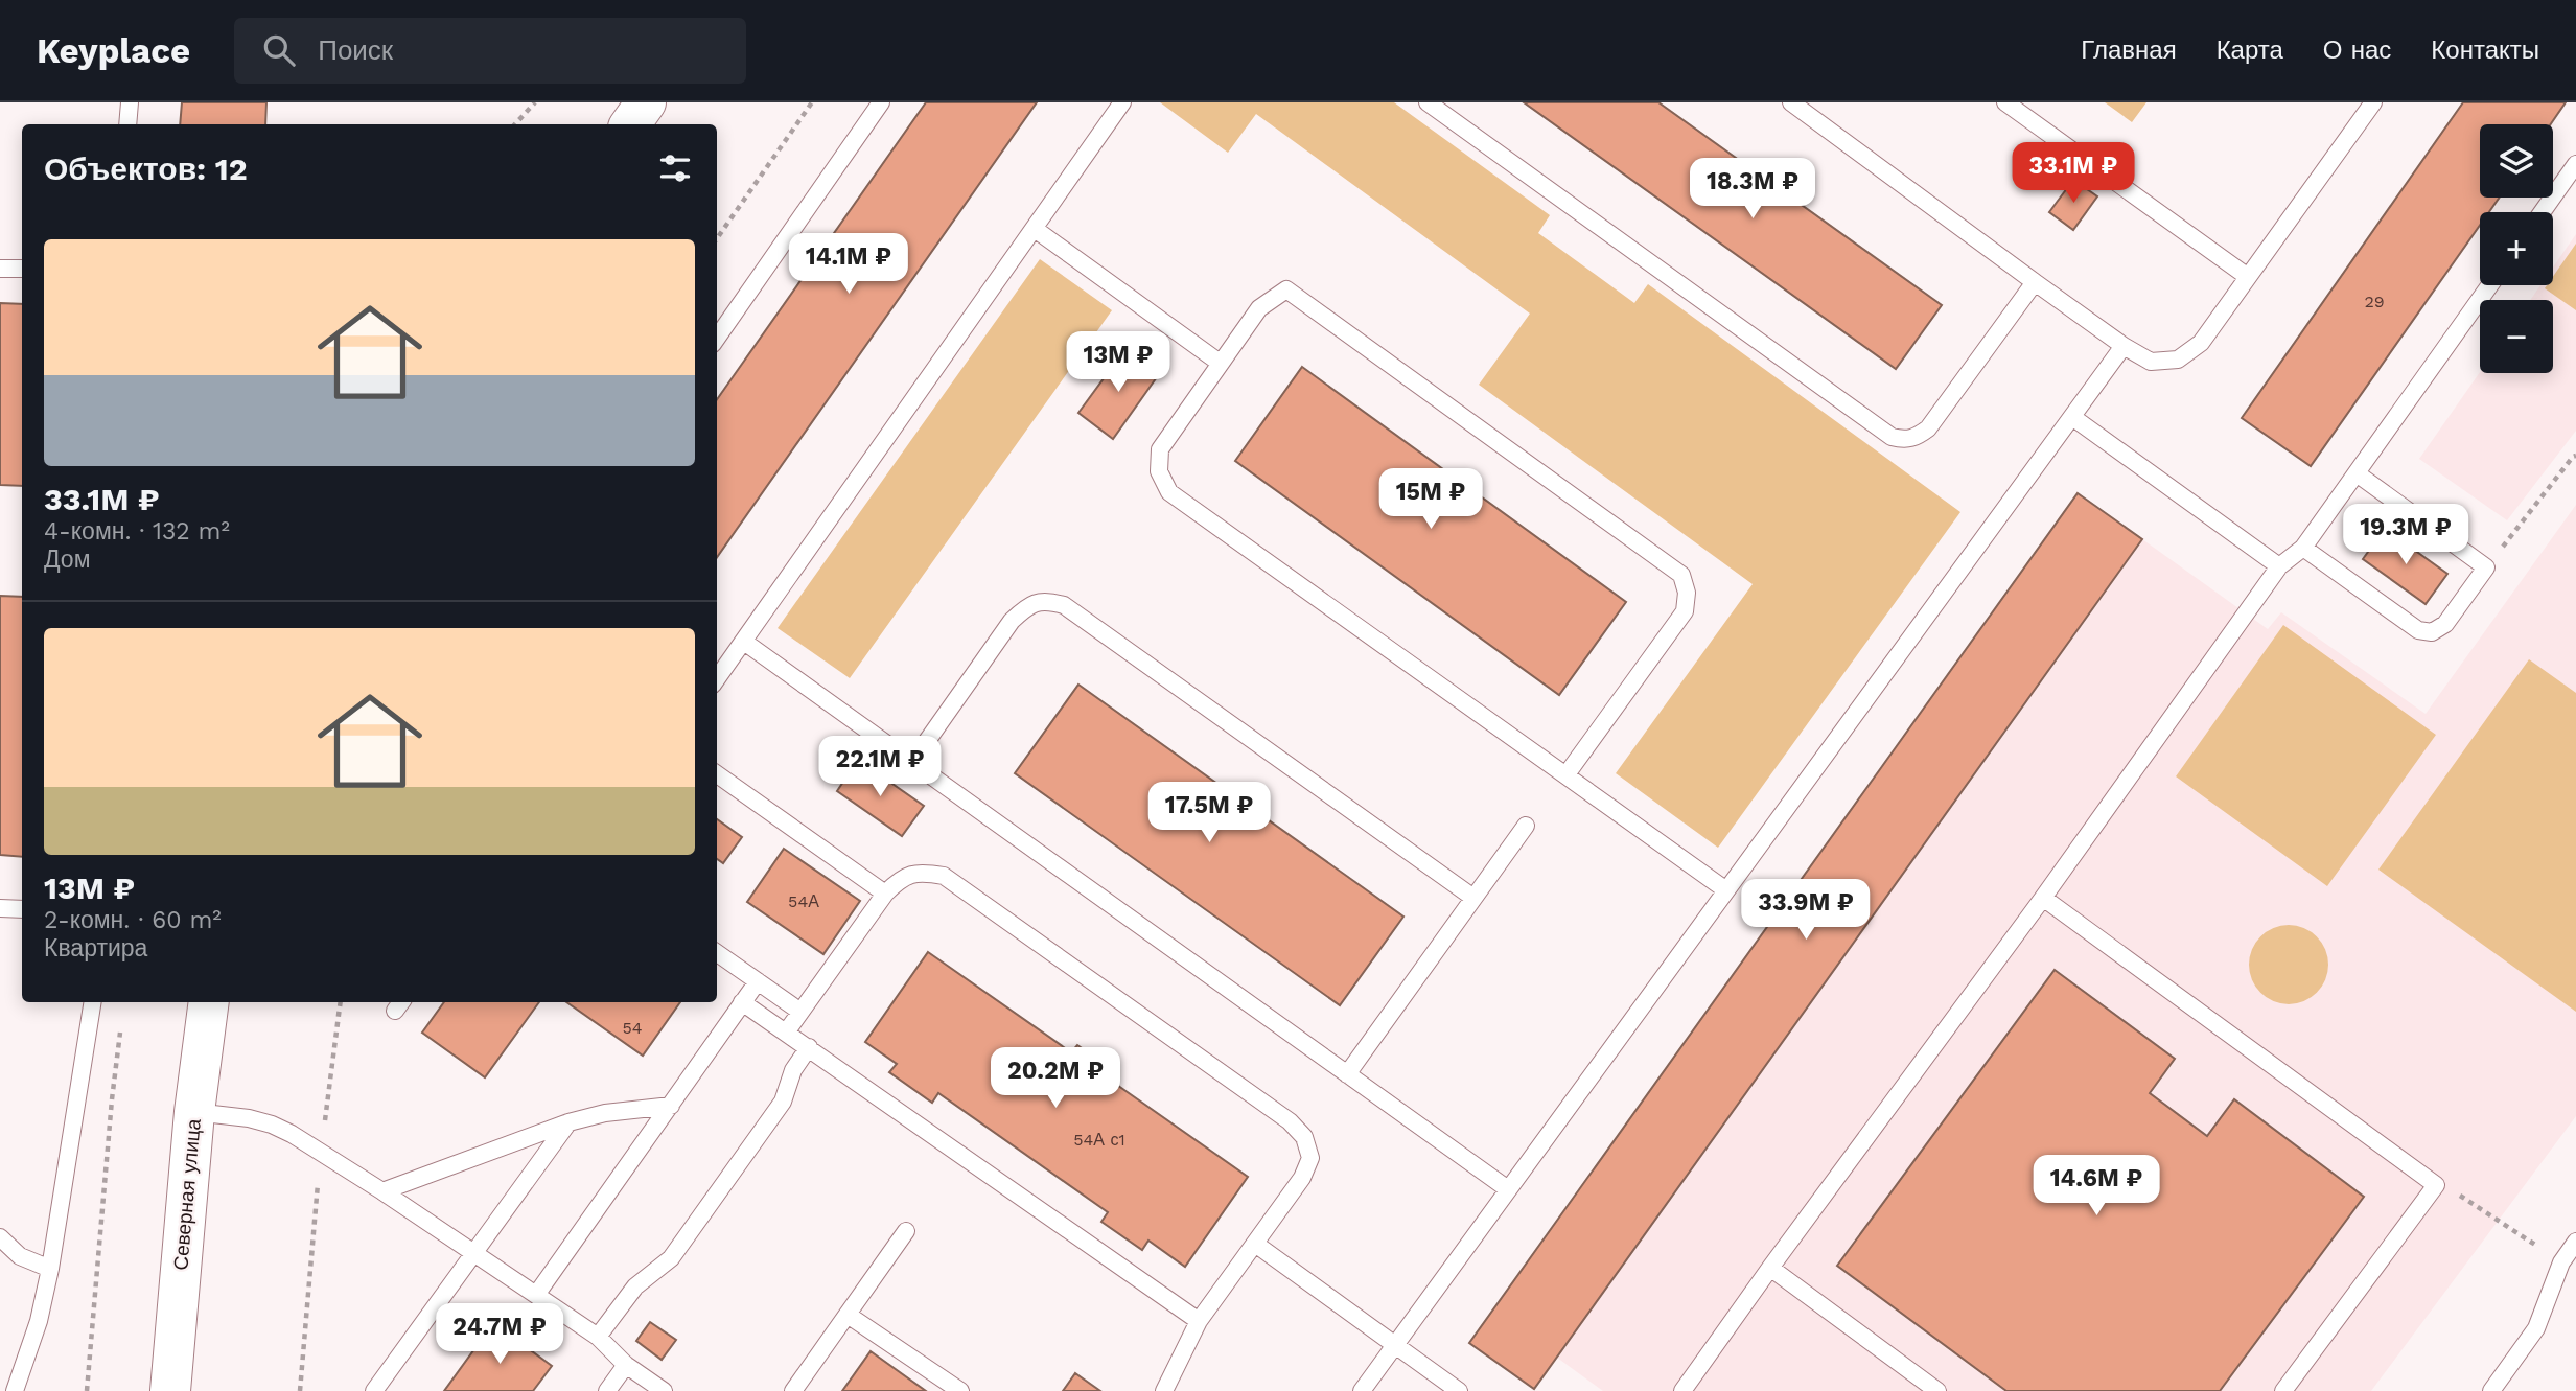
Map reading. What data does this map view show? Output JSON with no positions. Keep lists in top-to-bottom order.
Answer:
{
  "streets": {
    "main road": ["Северная улица"]
  },
  "house_numbers": [
    "29",
    "54А",
    "54",
    "54А с1"
  ],
  "page": {
    "header": "Keyplace",
    "search": "Поиск",
    "nav": [
      "Главная",
      "Карта",
      "О нас",
      "Контакты"
    ],
    "map_buttons": ["+", "−"],
    "heading": "Объектов: 12",
    "price": [
      "33.1M ₽",
      "18.3M ₽",
      "14.1M ₽",
      "13M ₽",
      "15M ₽",
      "19.3M ₽",
      "22.1M ₽",
      "17.5M ₽",
      "33.9M ₽",
      "20.2M ₽",
      "14.6M ₽",
      "24.7M ₽"
    ],
    "list": [
      {
        "name": "33.1M ₽",
        "note": "4-комн. · 132 m² · Дом"
      },
      {
        "name": "13M ₽",
        "note": "2-комн. · 60 m² · Квартира"
      }
    ]
  }
}
